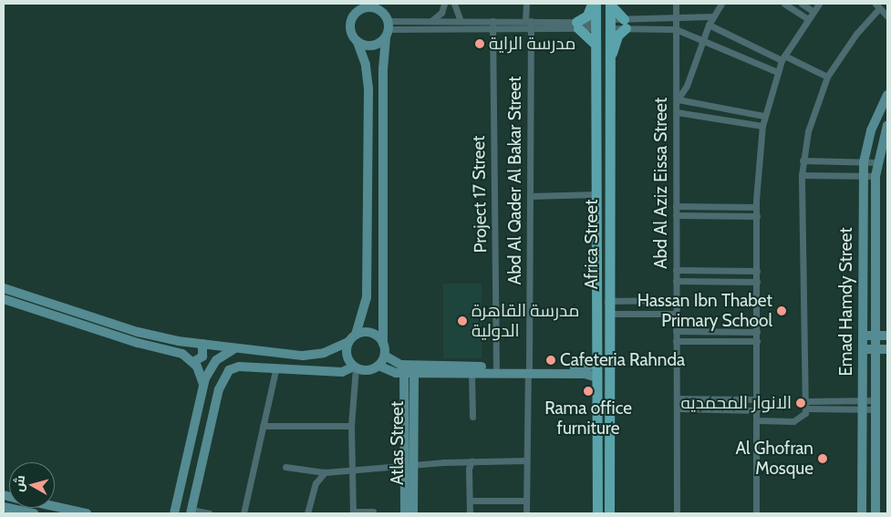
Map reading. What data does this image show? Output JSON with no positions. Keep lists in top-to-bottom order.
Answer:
{
  "streets": {
    "main road": ["Africa Street"],
    "street": [
      "Abd Al Qader Al Bakar Street",
      "Abd Al Aziz Eissa Street",
      "Project 17 Street",
      "Emad Hamdy Street",
      "Atlas Street"
    ]
  },
  "places": [
    "مدرسة الراية",
    "Hassan Ibn Thabet Primary School",
    "مدرسة القاهرة الدولية",
    "Cafeteria Rahnda",
    "Rama office furniture",
    "الانوار المحمديه",
    "Al Ghofran Mosque"
  ],
  "north": "left"
}
